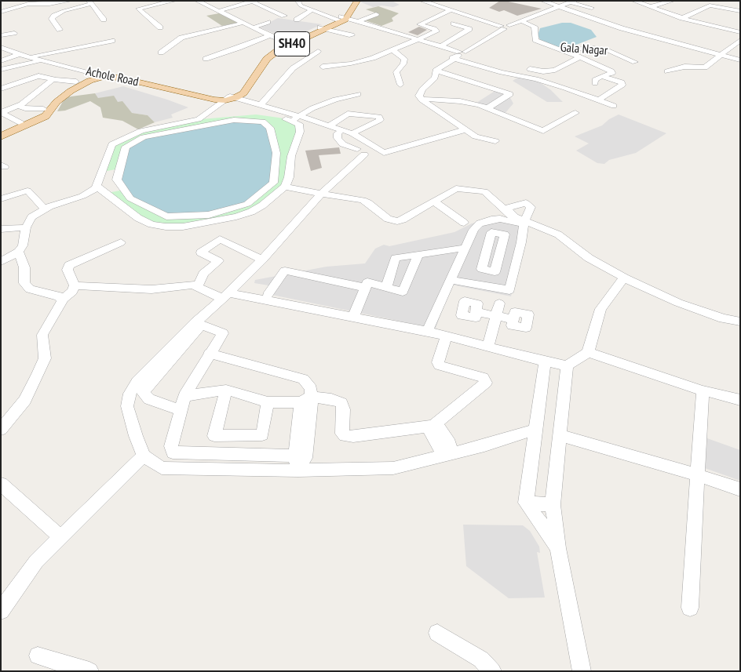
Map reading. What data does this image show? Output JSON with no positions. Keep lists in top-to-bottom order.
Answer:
{
  "streets": {
    "main road": ["SH40", "Achole Road"],
    "street": ["Gala Nagar"]
  },
  "crossings": [
    ["SH40", "Achole Road"]
  ]
}
